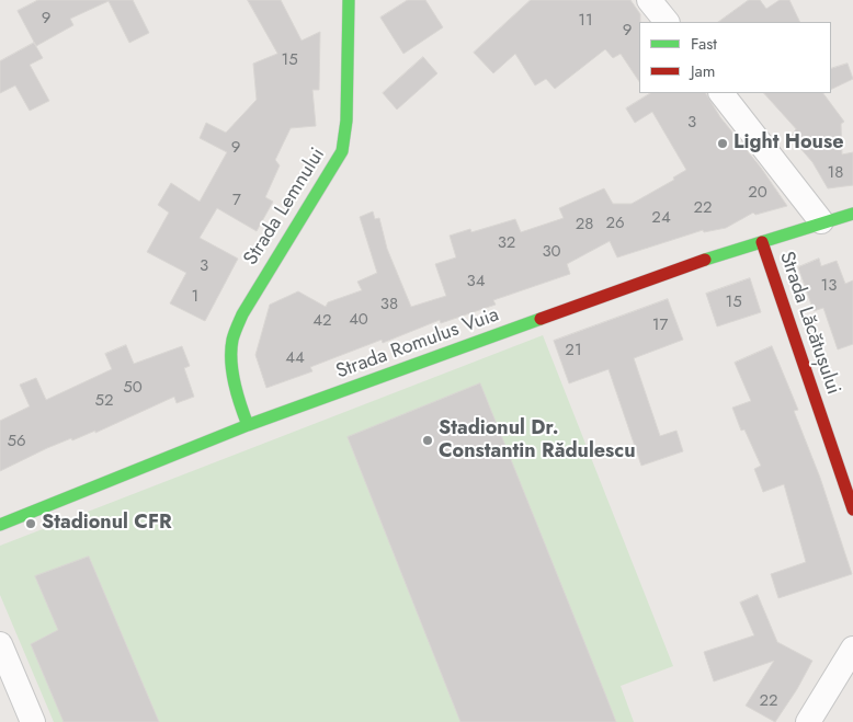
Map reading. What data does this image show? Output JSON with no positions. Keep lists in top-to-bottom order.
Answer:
{
  "streets": {
    "street": ["Strada Lemnului", "Strada Lăcătușului", "Strada Romulus Vuia"]
  },
  "crossings": [
    ["Strada Lemnului", "Strada Romulus Vuia"],
    ["Strada Lăcătușului", "Strada Romulus Vuia"]
  ],
  "places": ["Light House", "Stadionul Dr. Constantin Rădulescu", "Stadionul CFR"],
  "house_numbers": [
    "9",
    "11",
    "9",
    "15",
    "3",
    "9",
    "18",
    "20",
    "7",
    "22",
    "24",
    "26",
    "28",
    "32",
    "30",
    "3",
    "34",
    "13",
    "1",
    "15",
    "38",
    "40",
    "42",
    "17",
    "21",
    "44",
    "50",
    "52",
    "56",
    "22"
  ],
  "legend": ["Fast", "Jam"]
}
